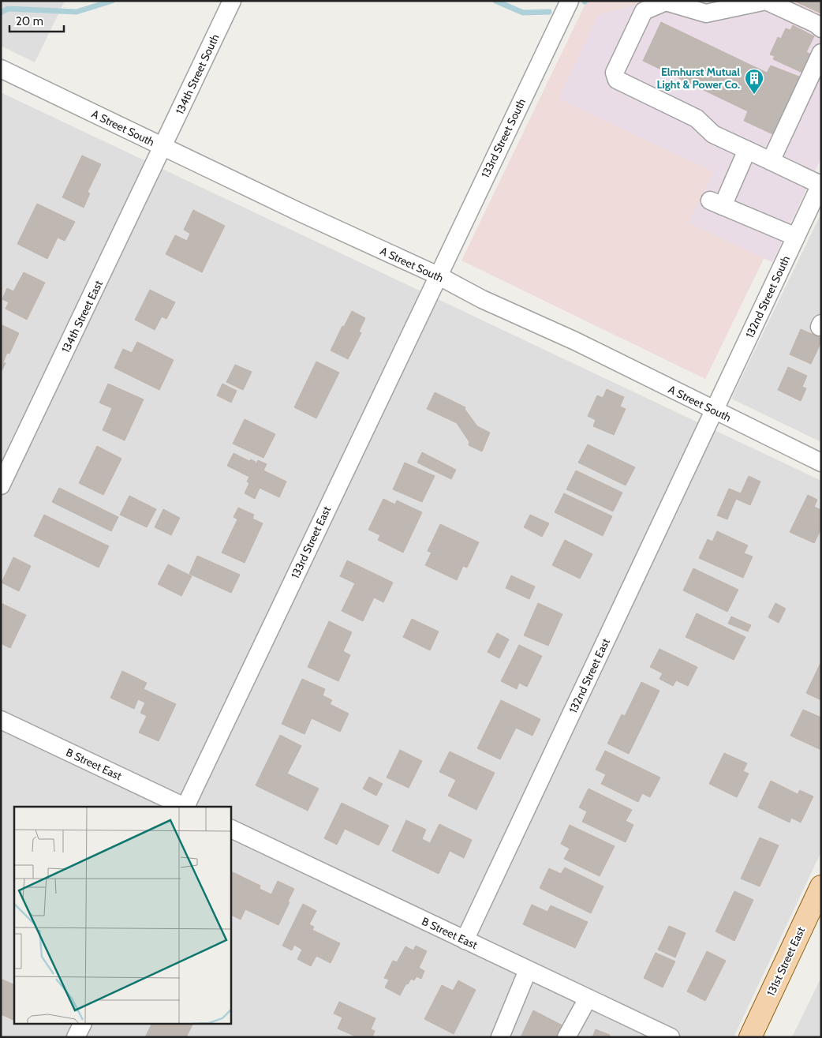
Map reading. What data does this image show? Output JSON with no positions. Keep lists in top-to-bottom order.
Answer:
{
  "streets": {
    "main road": ["131st Street East"],
    "street": [
      "134th Street South",
      "A Street South",
      "133rd Street South",
      "132nd Street South",
      "134th Street East",
      "133rd Street East",
      "132nd Street East",
      "B Street East"
    ]
  },
  "crossings": [
    ["134th Street South", "A Street South"],
    ["134th Street South", "134th Street East"],
    ["A Street South", "133rd Street South"],
    ["A Street South", "132nd Street South"],
    ["A Street South", "134th Street East"],
    ["A Street South", "133rd Street East"],
    ["A Street South", "132nd Street East"],
    ["133rd Street South", "133rd Street East"],
    ["132nd Street South", "132nd Street East"],
    ["132nd Street East", "B Street East"]
  ],
  "places": {
    "building": ["Elmhurst Mutual Light & Power Co."]
  },
  "scale_bar": "20 m"
}
